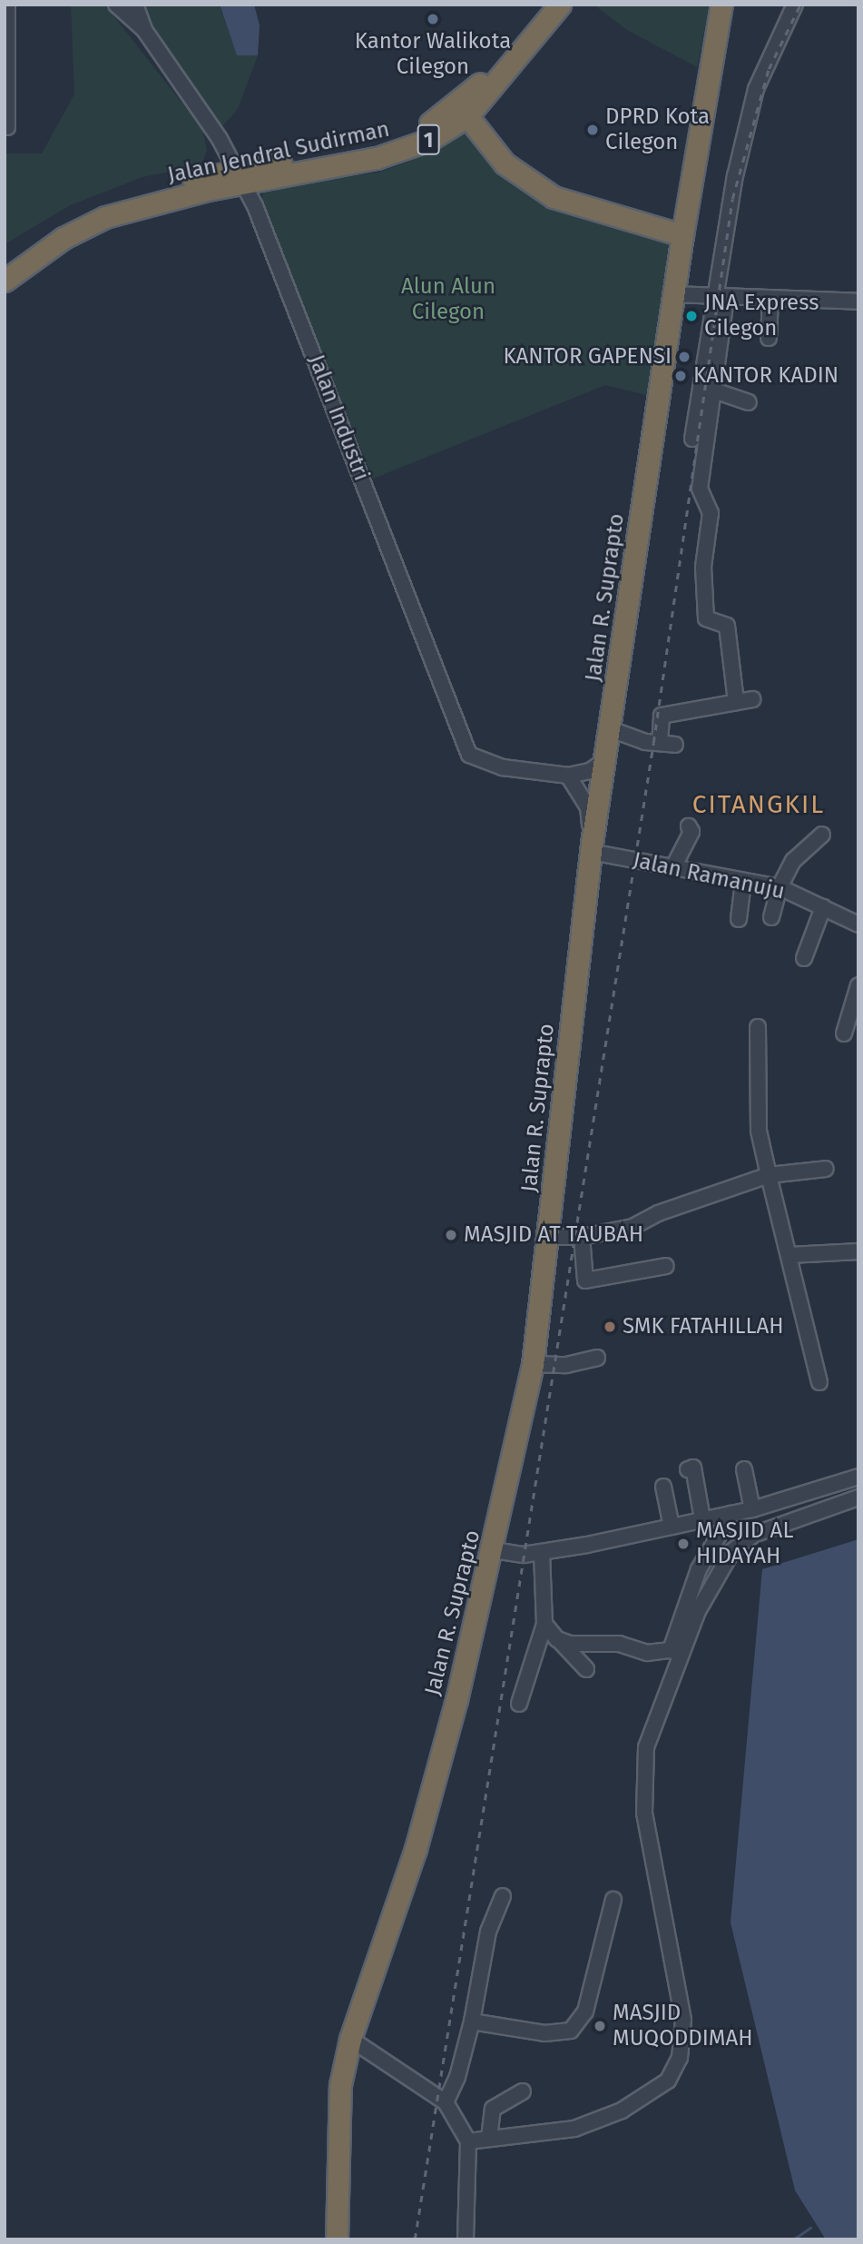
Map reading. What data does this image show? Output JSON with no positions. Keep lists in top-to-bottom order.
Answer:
{
  "streets": {
    "highway": ["1", "Jalan Jendral Sudirman", "Jalan R. Suprapto"],
    "street": ["Jalan Industri", "Jalan Ramanuju"]
  },
  "crossings": [
    ["Jalan Jendral Sudirman", "Jalan Industri"],
    ["Jalan Industri", "Jalan R. Suprapto"],
    ["Jalan R. Suprapto", "Jalan Ramanuju"]
  ],
  "districts": ["CITANGKIL"],
  "parks": ["Alun Alun Cilegon"],
  "places": [
    "Kantor Walikota Cilegon",
    "DPRD Kota Cilegon",
    "JNA Express Cilegon",
    "KANTOR GAPENSI",
    "KANTOR KADIN",
    "MASJID AT TAUBAH",
    "SMK FATAHILLAH",
    "MASJID AL HIDAYAH",
    "MASJID MUQODDIMAH"
  ]
}
